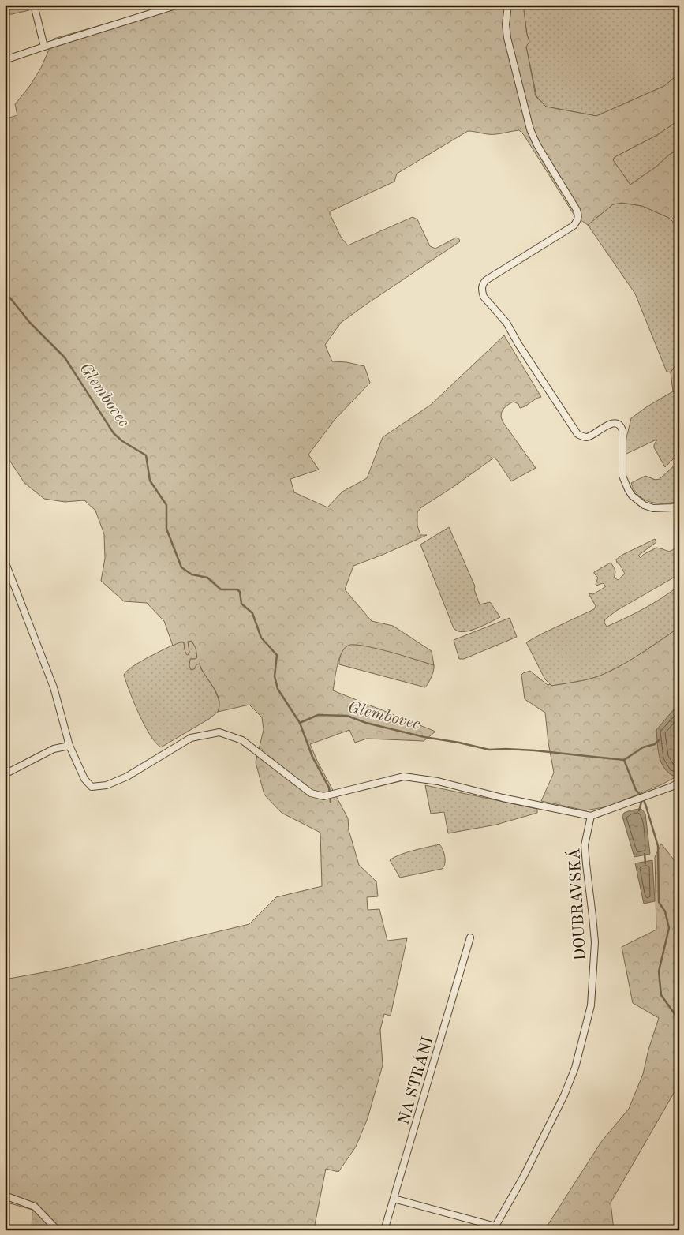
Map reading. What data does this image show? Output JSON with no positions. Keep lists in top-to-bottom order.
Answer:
{
  "streets": {
    "street": ["DOUBRAVSKÁ", "NA STRÁNI"]
  },
  "water": ["Glembovec"]
}
